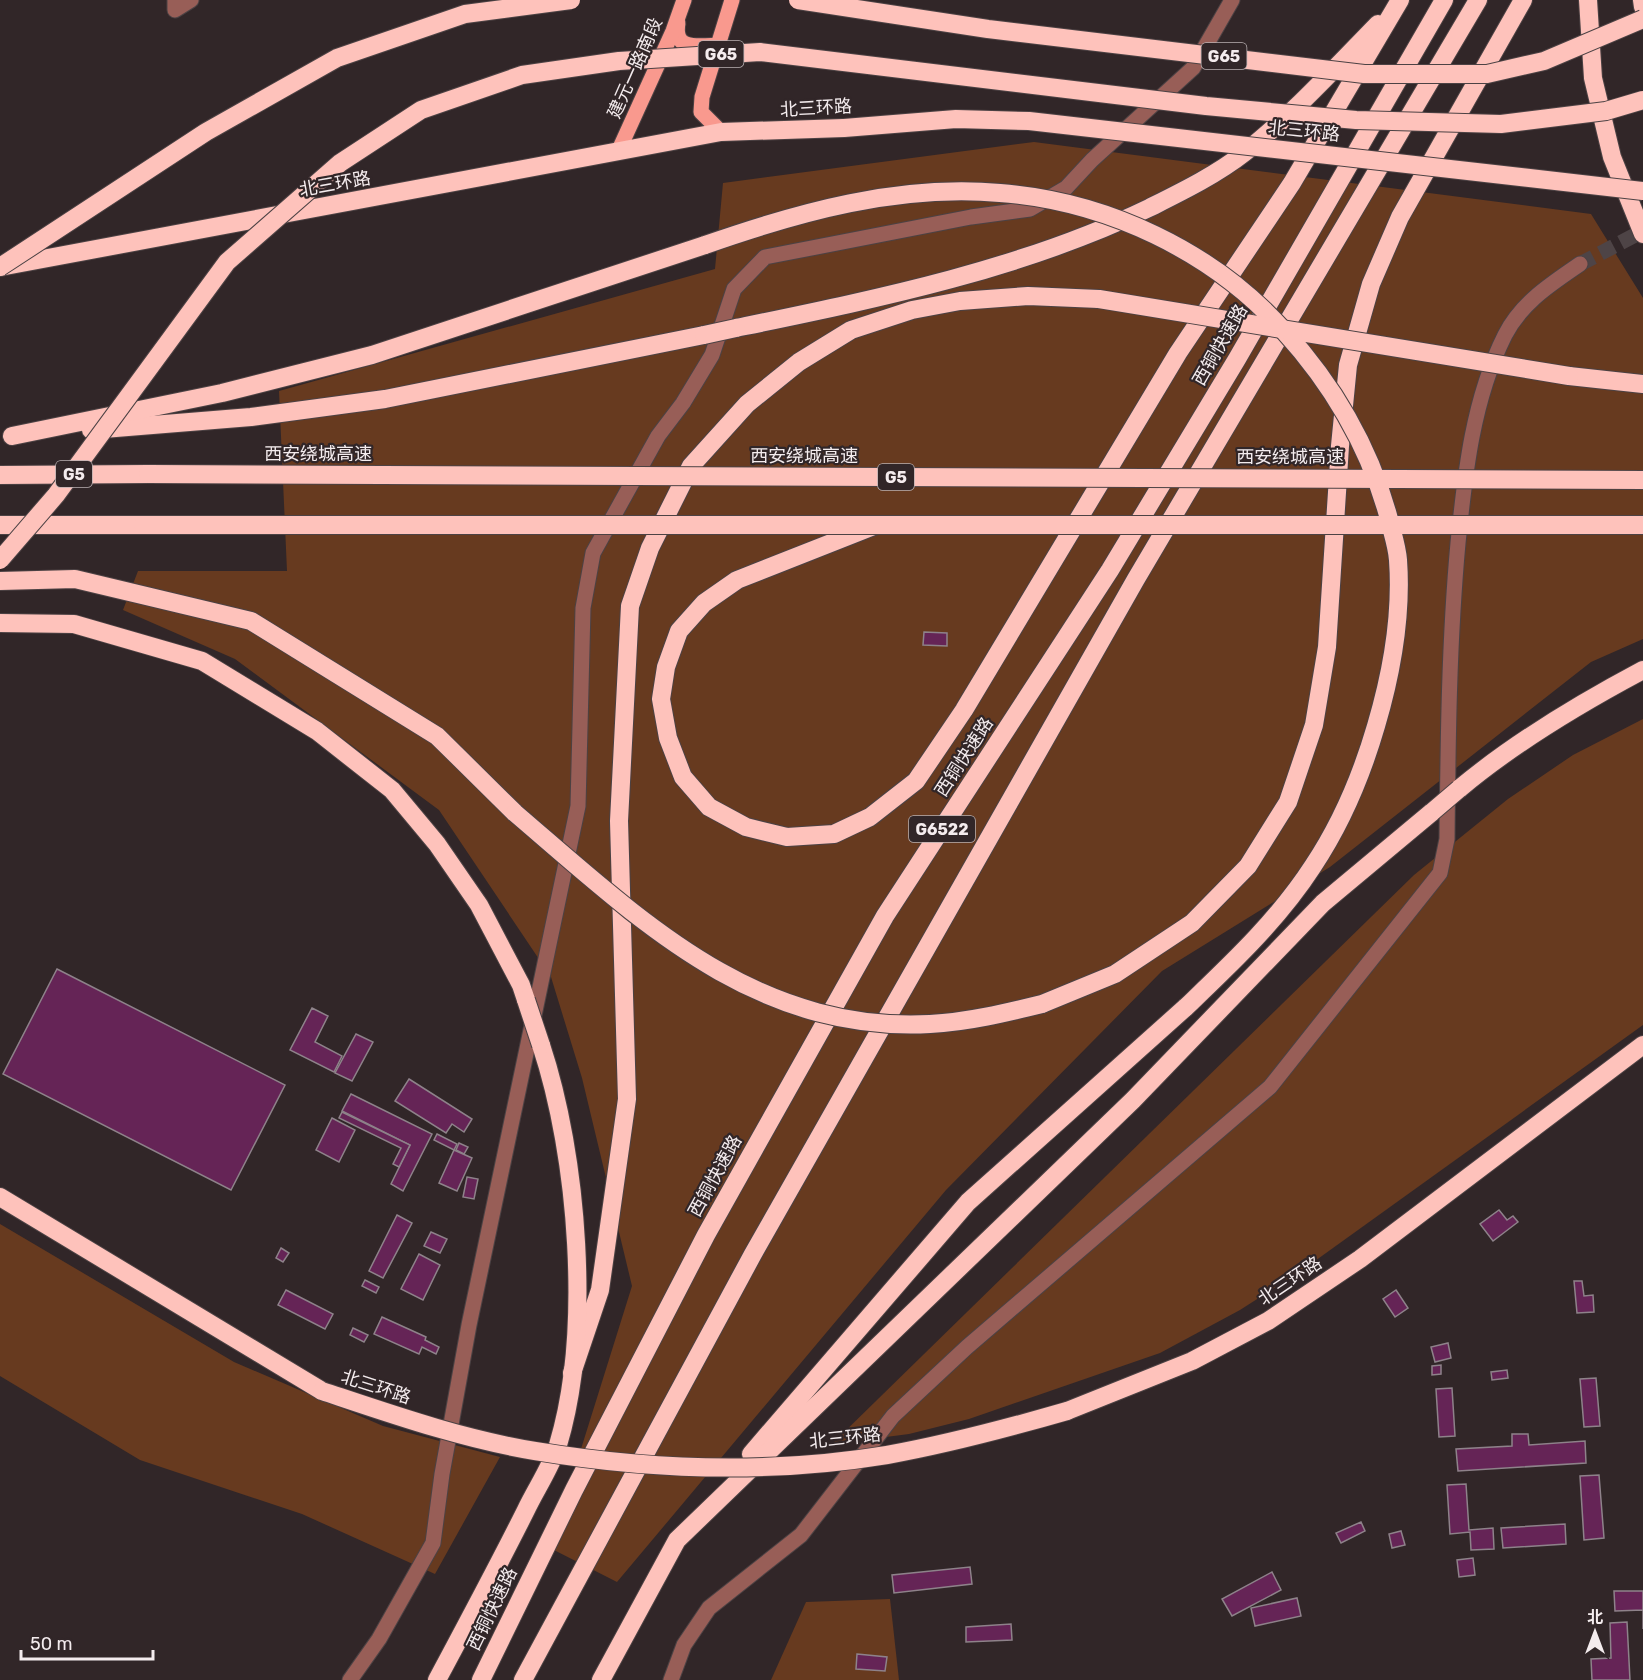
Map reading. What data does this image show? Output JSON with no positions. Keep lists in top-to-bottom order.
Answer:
{
  "streets": {
    "highway": [
      "G65",
      "北三环路",
      "西铜快速路",
      "西安绕城高速",
      "G5",
      "G6522"
    ],
    "main road": ["建元一路南段"]
  },
  "crossings": [
    ["建元一路南段", "北三环路"]
  ],
  "scale_bar": "50 m",
  "north": "top"
}
